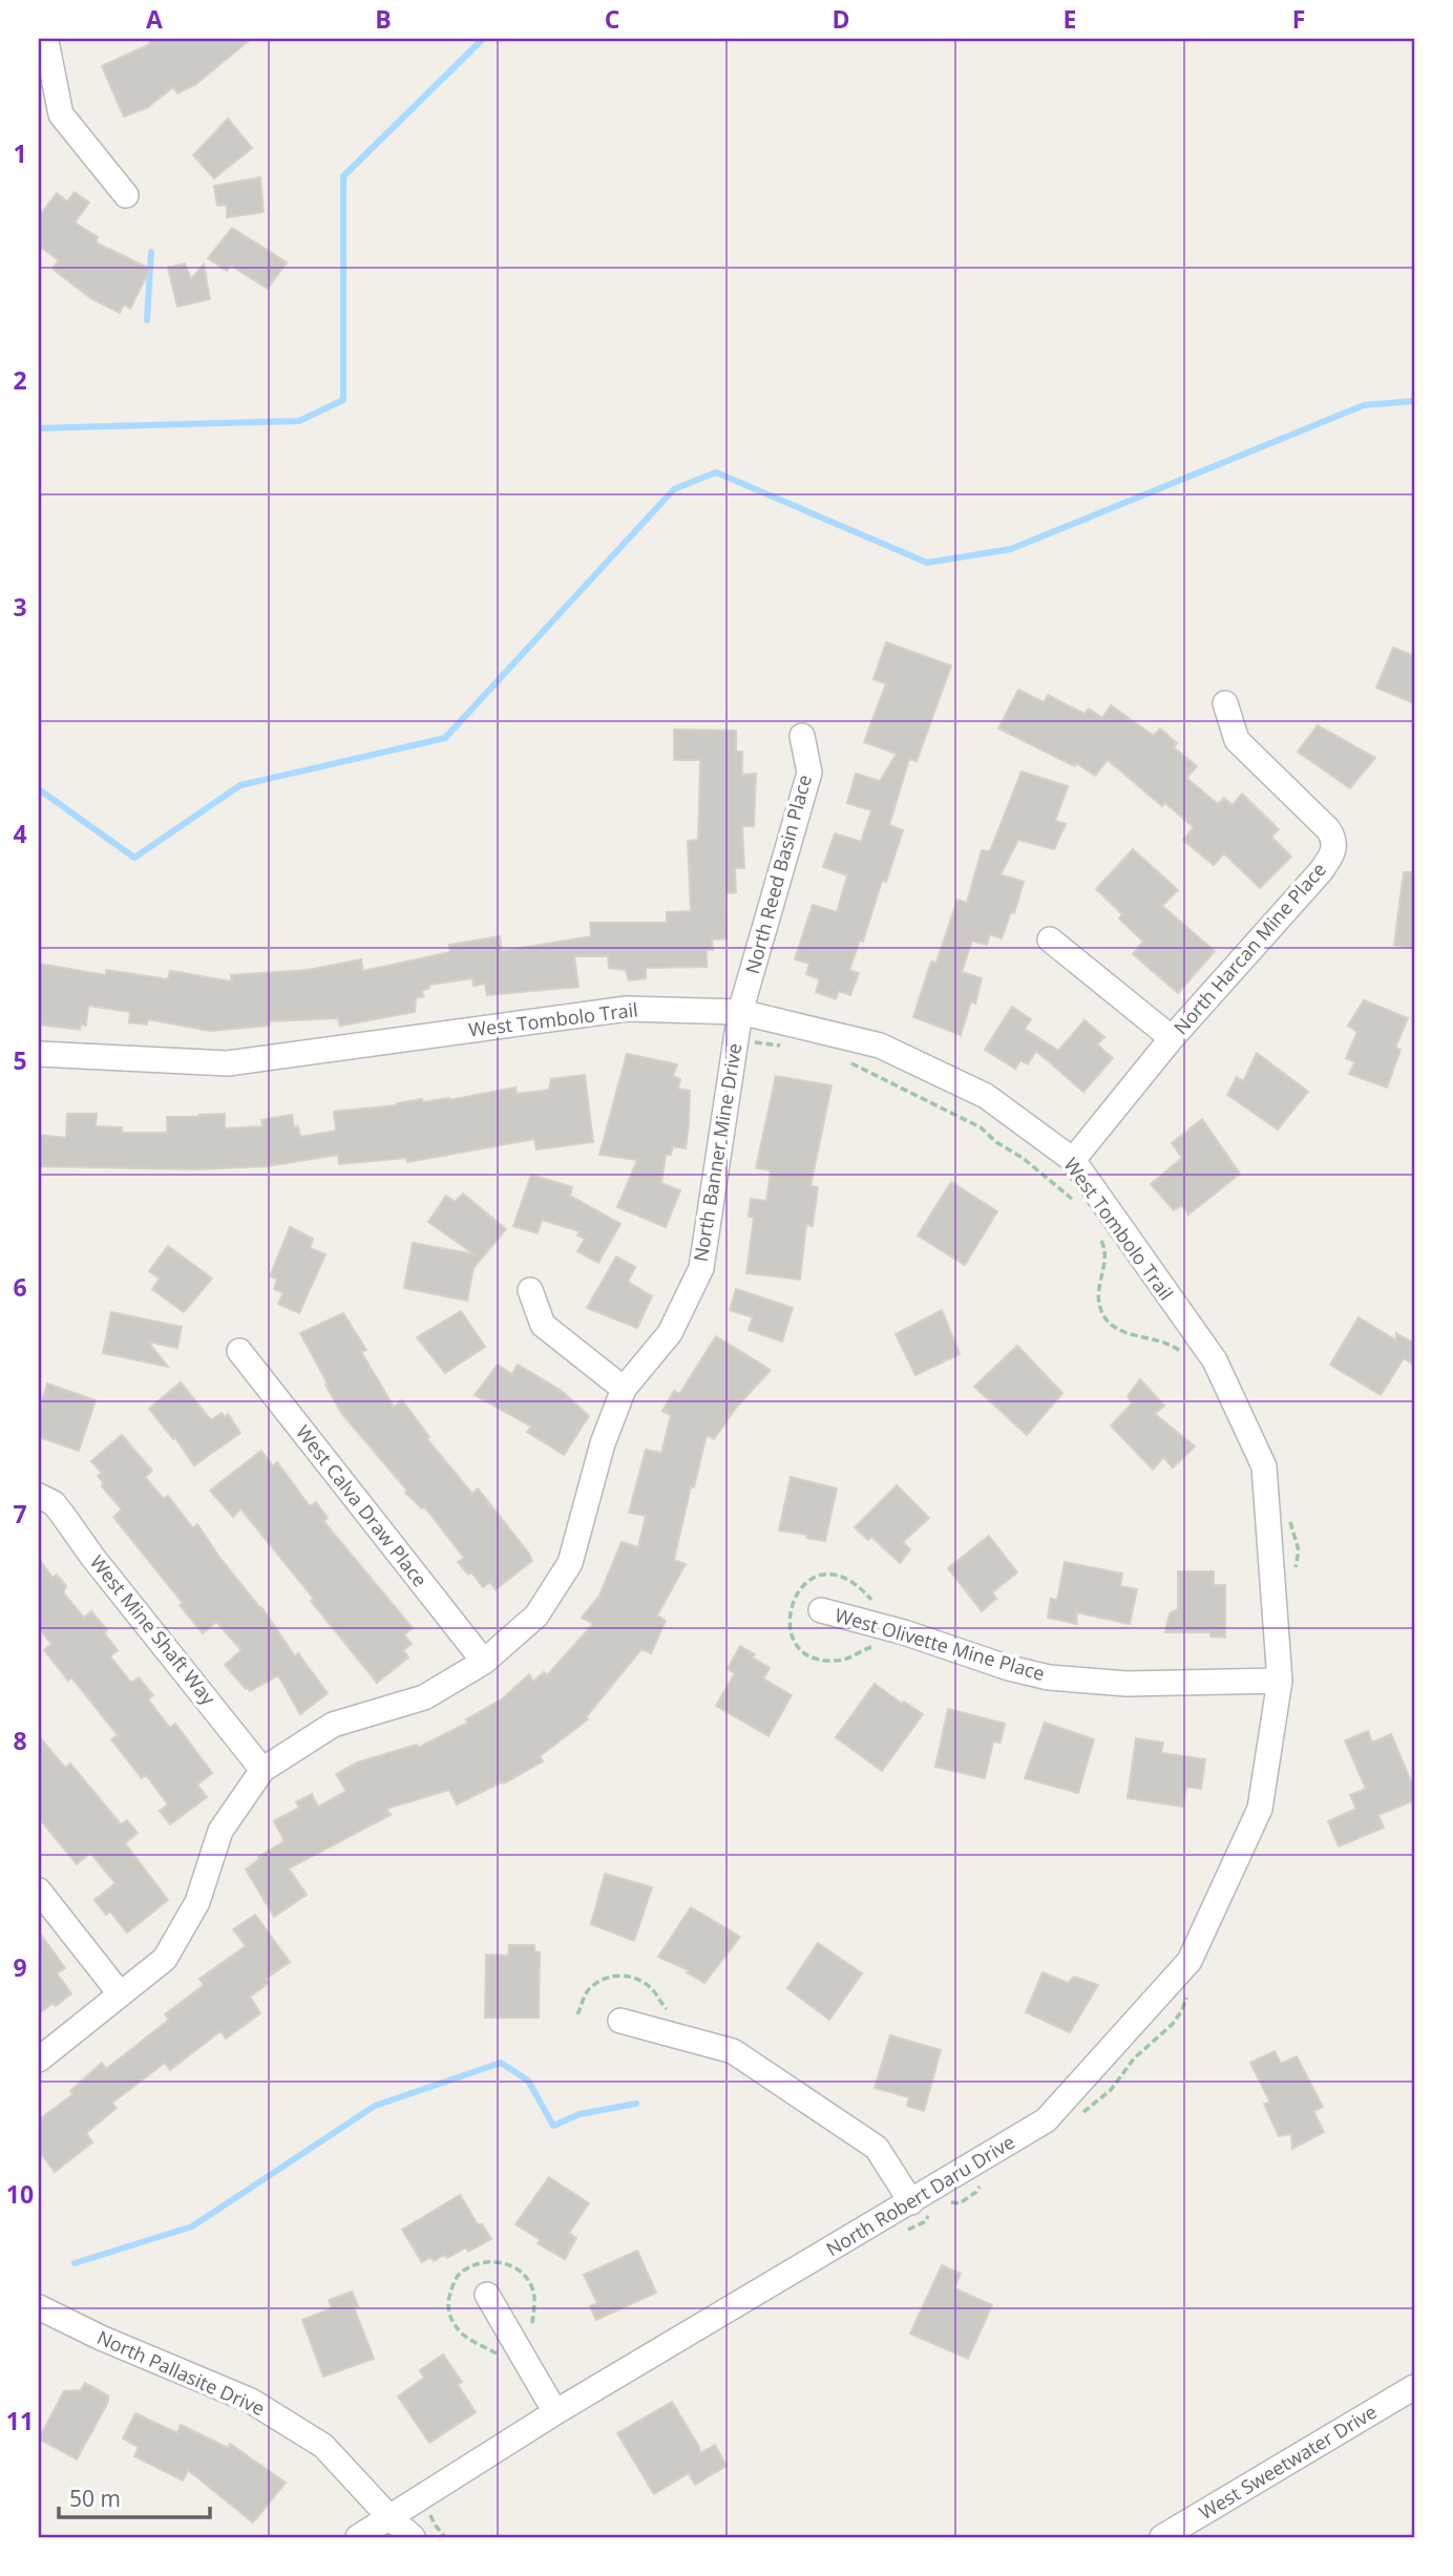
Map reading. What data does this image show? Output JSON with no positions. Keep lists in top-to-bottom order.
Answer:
{
  "streets": {
    "street": [
      "North Reed Basin Place",
      "North Harcan Mine Place",
      "West Tombolo Trail",
      "North Banner Mine Drive",
      "West Calva Draw Place",
      "West Mine Shaft Way",
      "West Olivette Mine Place",
      "North Robert Daru Drive",
      "North Pallasite Drive",
      "West Sweetwater Drive"
    ]
  },
  "crossings": [
    ["North Reed Basin Place", "West Tombolo Trail"],
    ["North Reed Basin Place", "North Banner Mine Drive"],
    ["North Harcan Mine Place", "West Tombolo Trail"],
    ["West Tombolo Trail", "North Banner Mine Drive"],
    ["West Tombolo Trail", "West Olivette Mine Place"],
    ["West Tombolo Trail", "North Robert Daru Drive"],
    ["North Banner Mine Drive", "West Calva Draw Place"],
    ["North Banner Mine Drive", "West Mine Shaft Way"],
    ["West Olivette Mine Place", "North Robert Daru Drive"],
    ["North Robert Daru Drive", "North Pallasite Drive"]
  ],
  "scale_bar": "50 m",
  "grid": {
    "columns": [
      "A",
      "B",
      "C",
      "D",
      "E",
      "F"
    ],
    "rows": [
      "1",
      "2",
      "3",
      "4",
      "5",
      "6",
      "7",
      "8",
      "9",
      "10",
      "11"
    ]
  }
}
